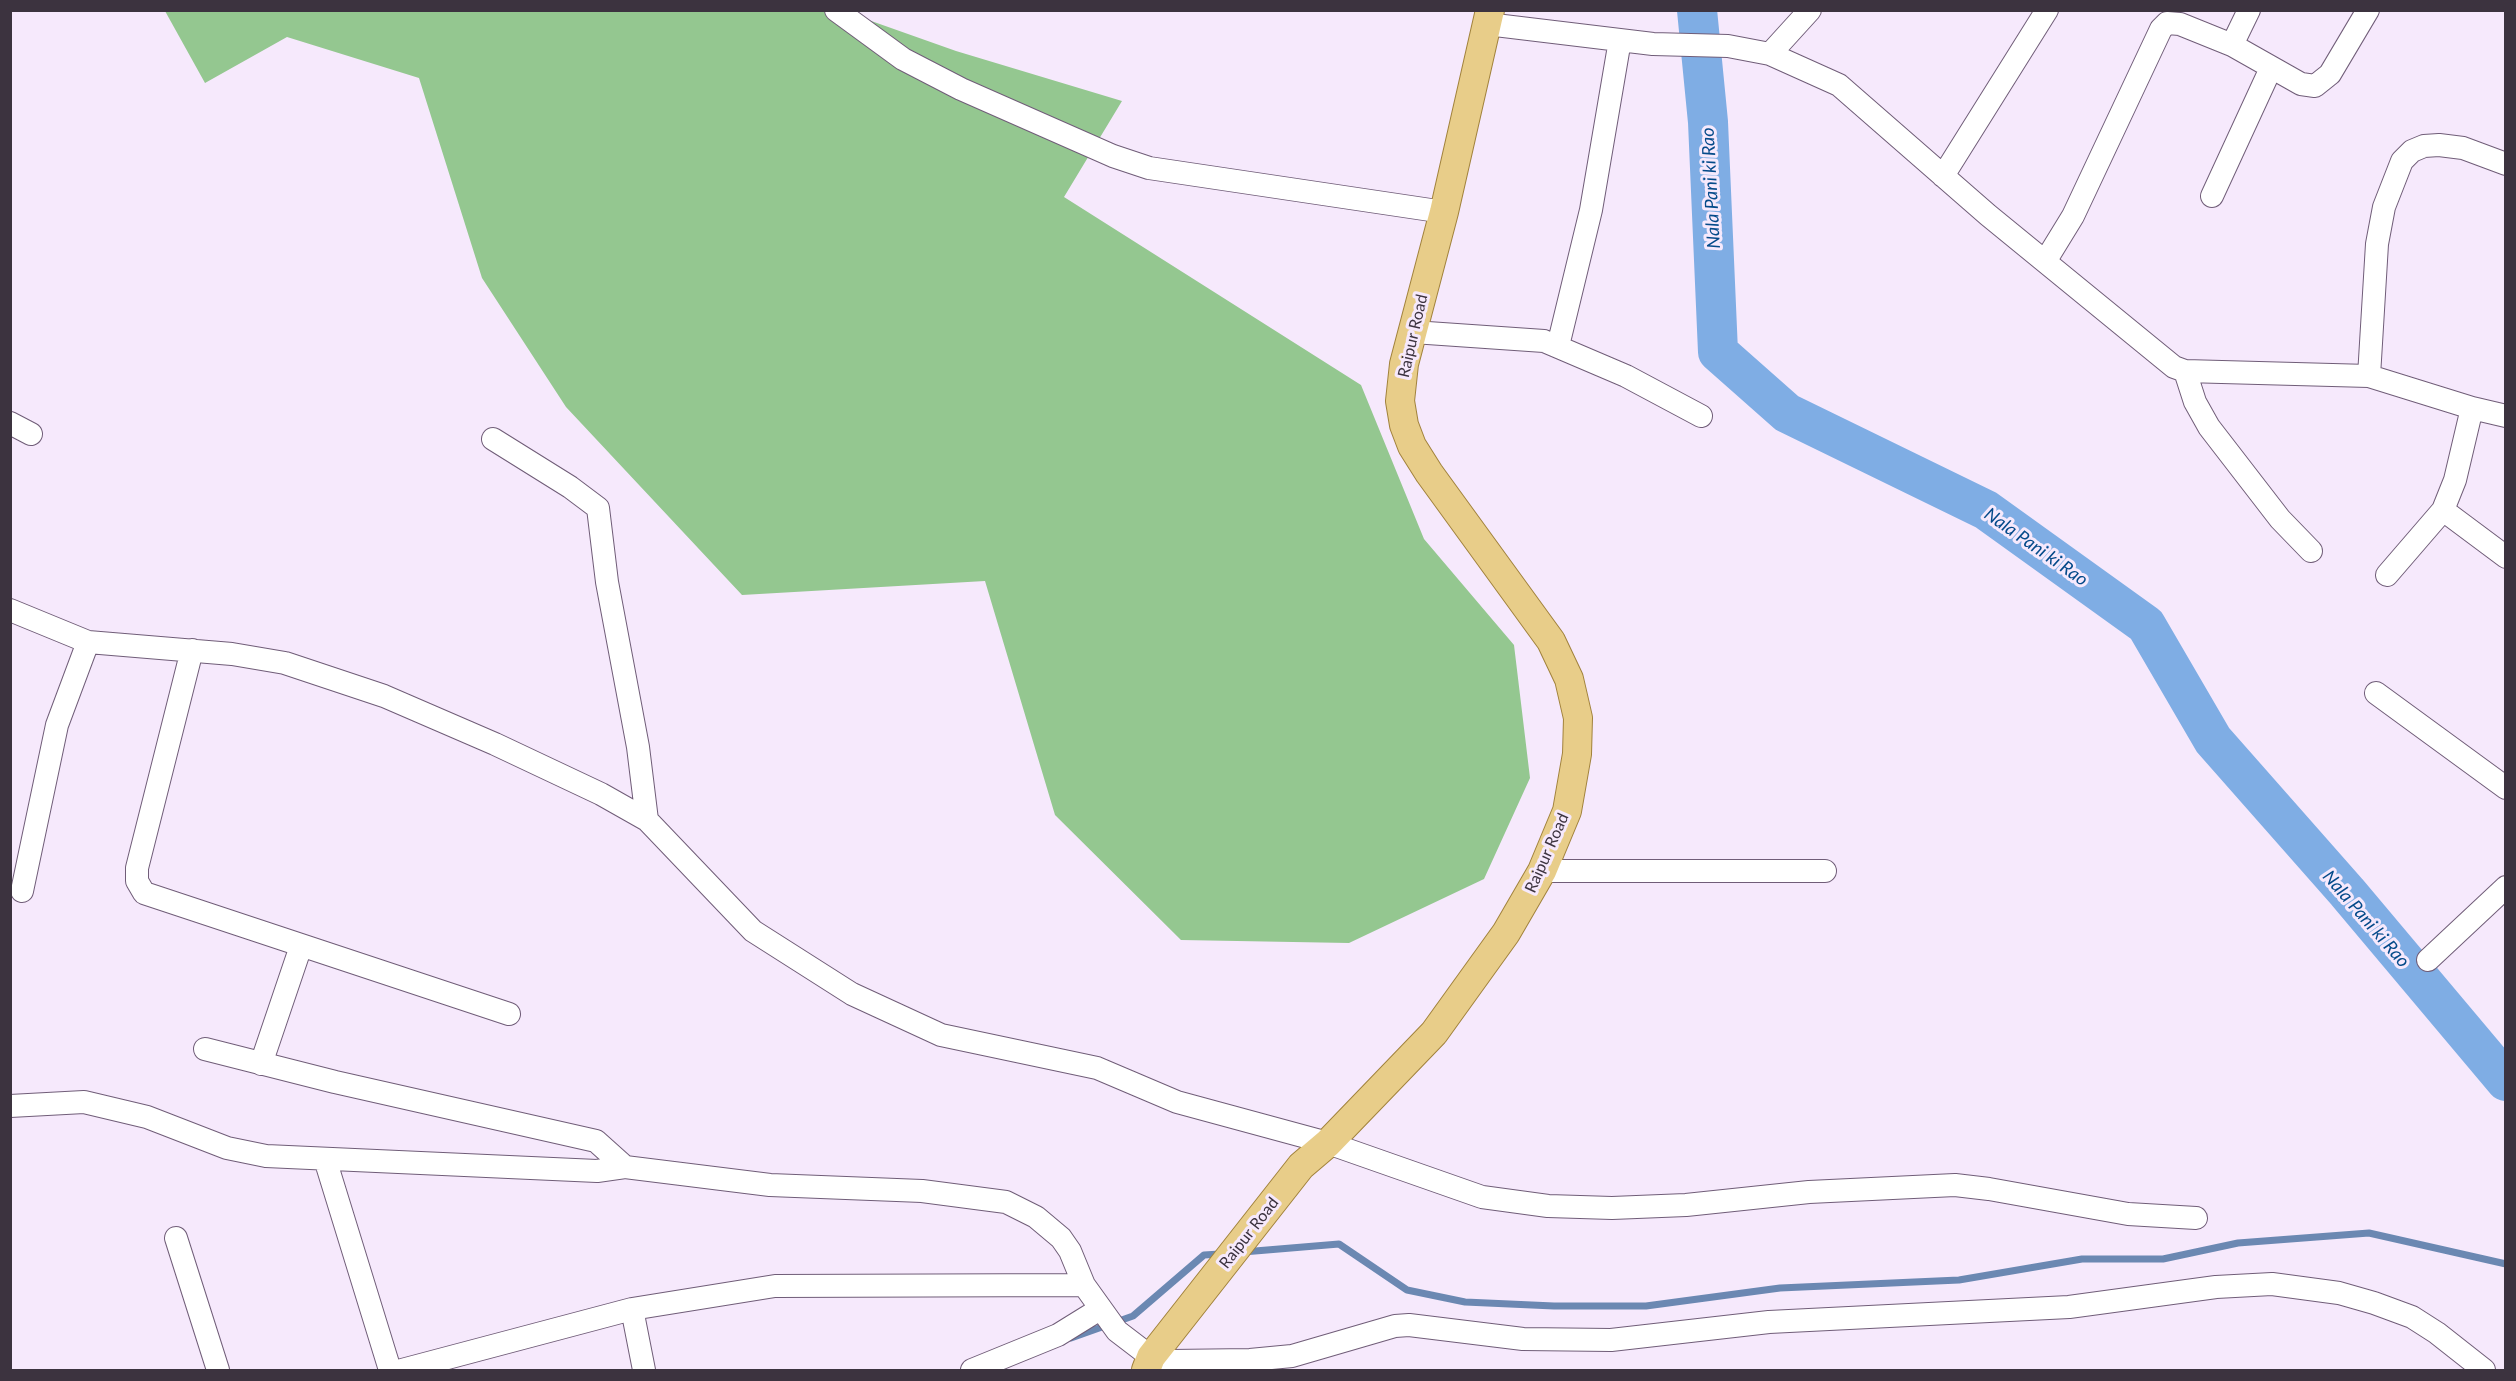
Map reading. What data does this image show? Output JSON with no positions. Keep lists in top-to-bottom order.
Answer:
{
  "streets": {
    "main road": ["Raipur Road"]
  },
  "water": ["Nala Pani ki Rao"]
}
